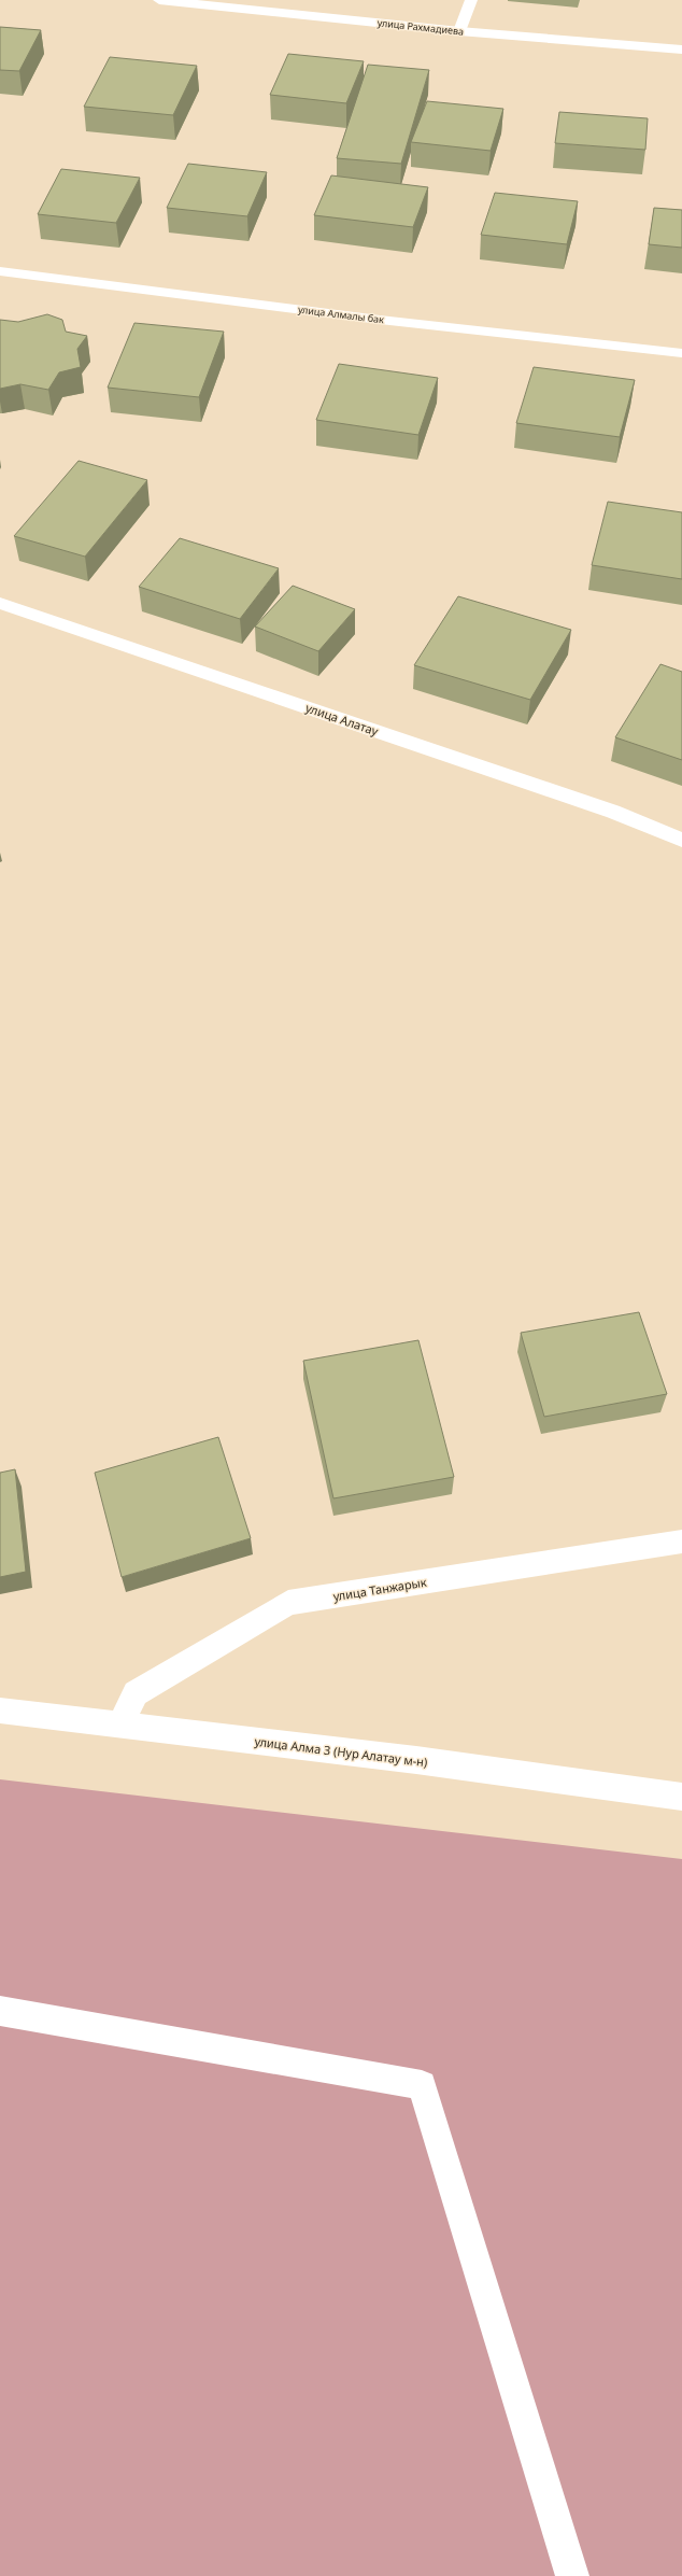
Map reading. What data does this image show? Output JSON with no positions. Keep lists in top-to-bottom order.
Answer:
{
  "streets": {
    "street": [
      "улица Рахмадиева",
      "улица Алмалы бак",
      "улица Алатау",
      "улица Танжарык",
      "улица Алма 3 (Нур Алатау м-н)"
    ]
  },
  "crossings": [
    ["улица Танжарык", "улица Алма 3 (Нур Алатау м-н)"]
  ]
}
